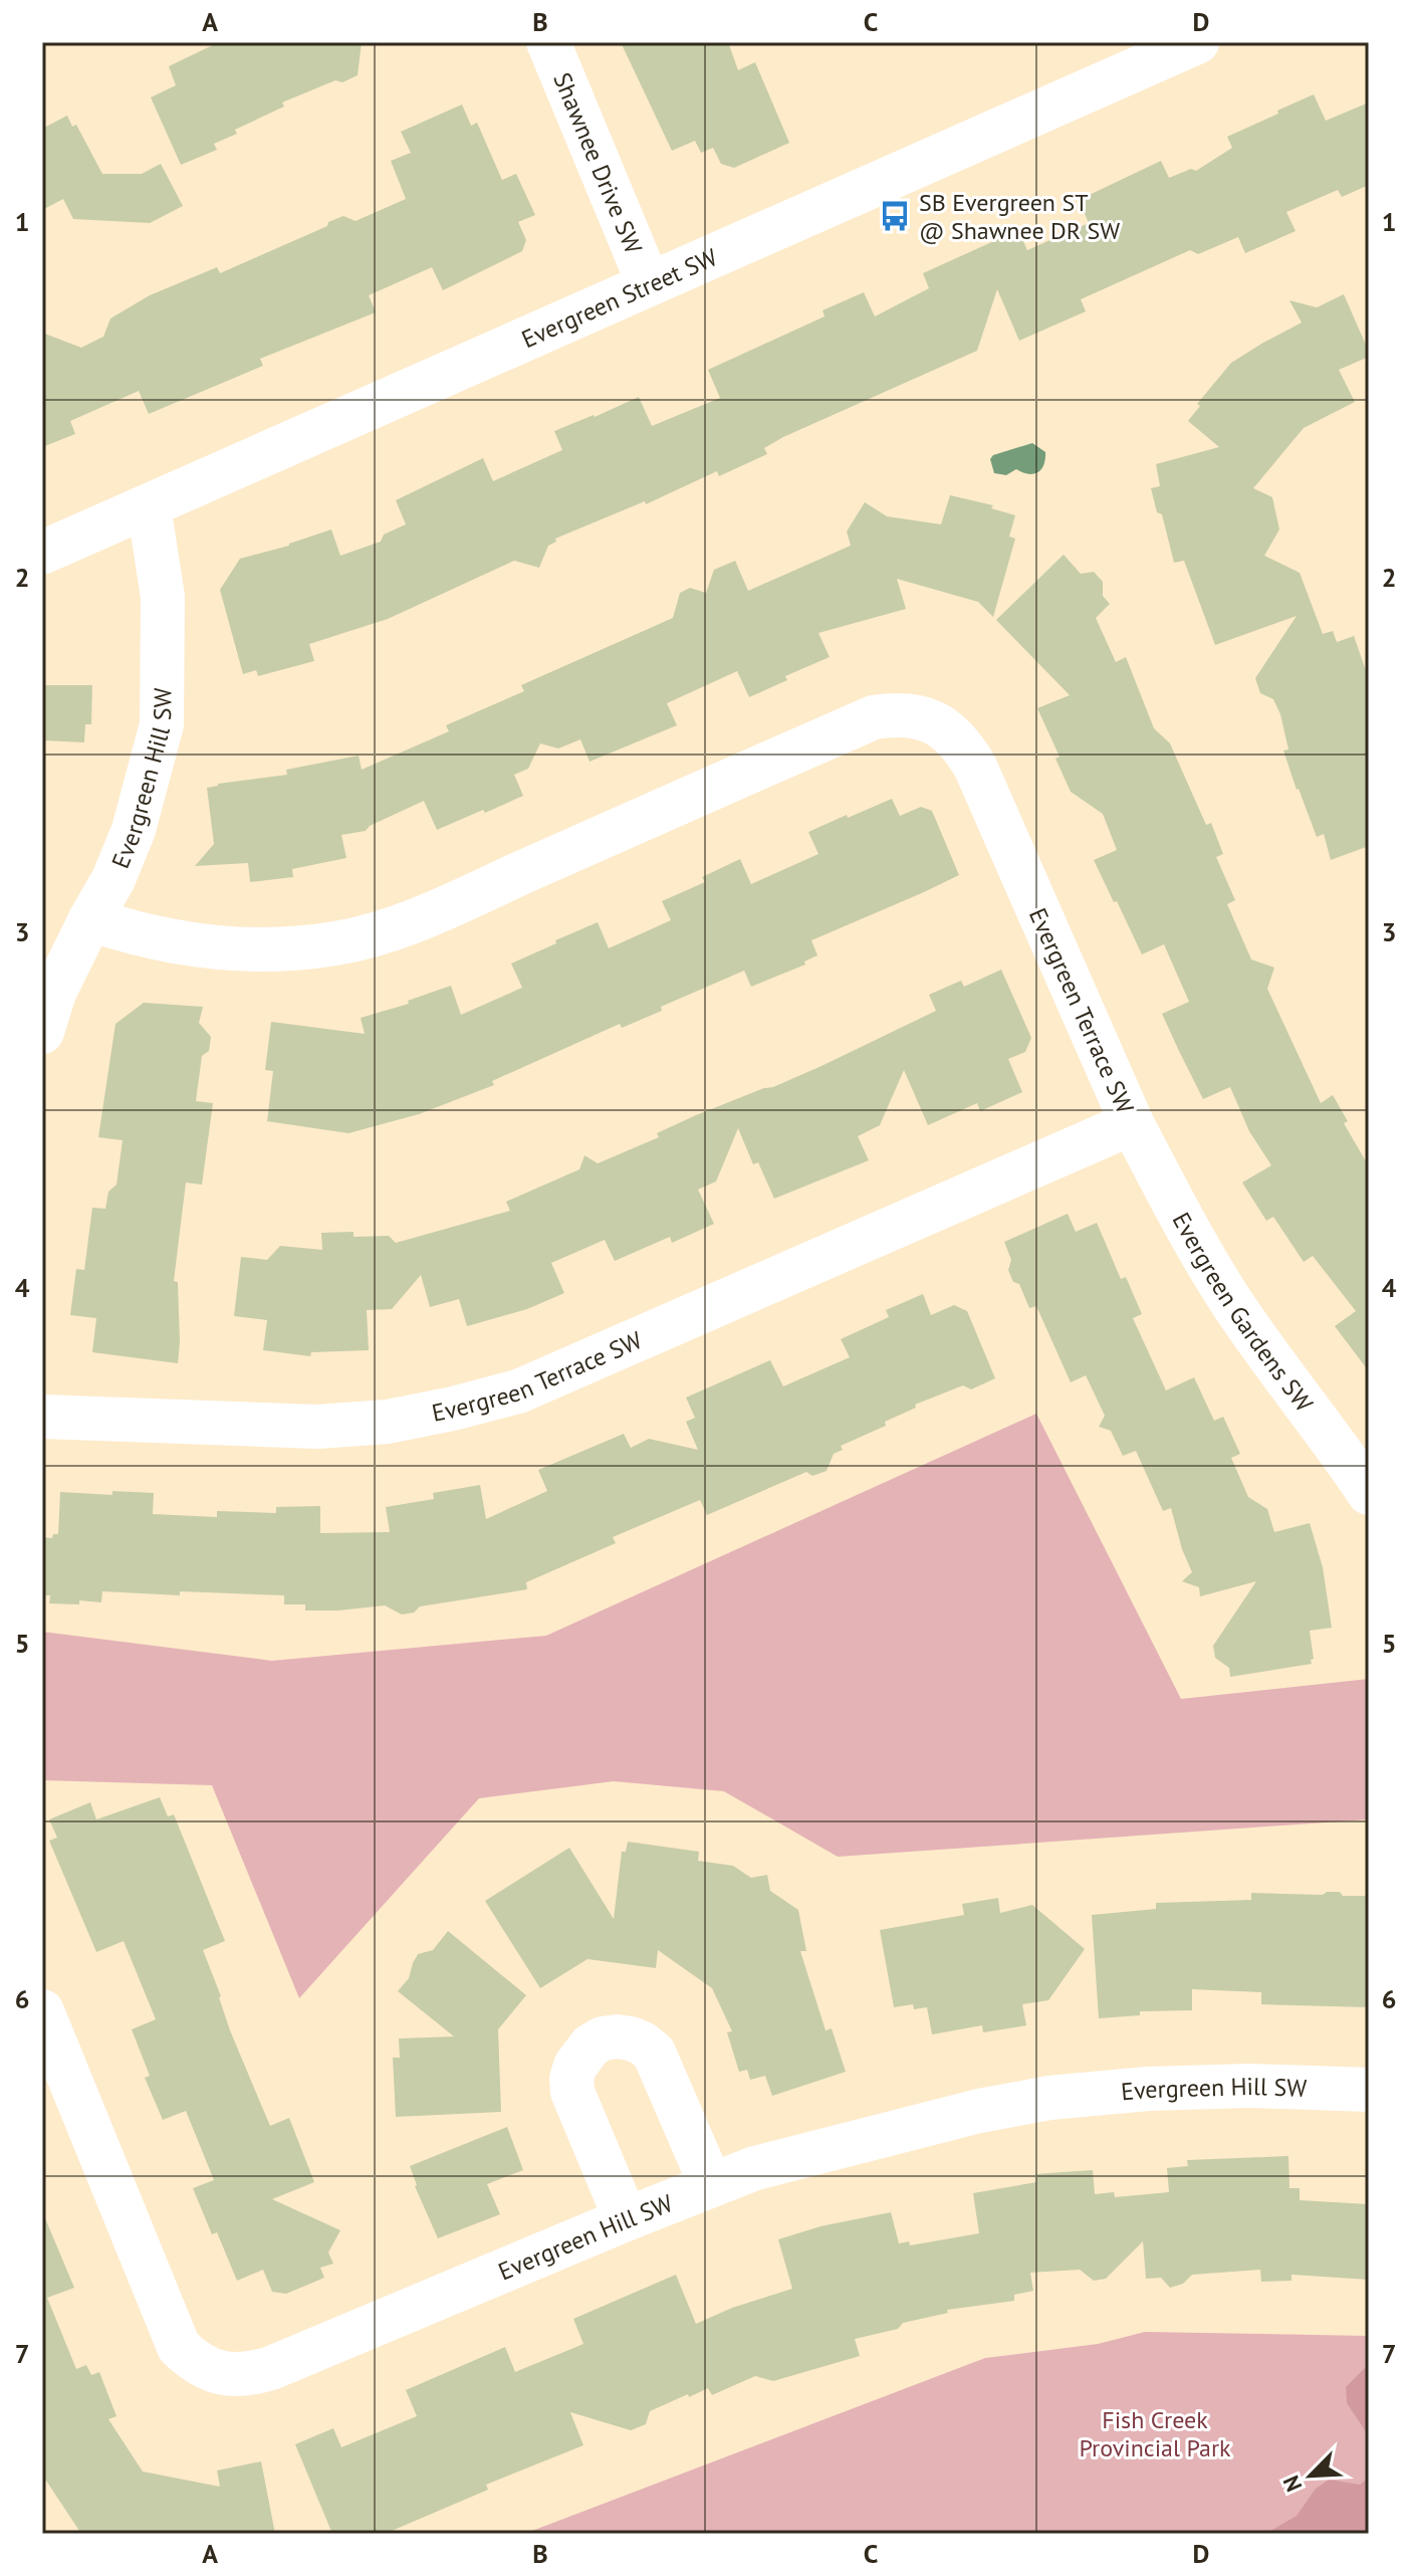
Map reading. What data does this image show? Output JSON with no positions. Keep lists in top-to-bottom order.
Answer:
{
  "streets": {
    "street": [
      "Shawnee Drive SW",
      "Evergreen Street SW",
      "Evergreen Hill SW",
      "Evergreen Terrace SW",
      "Evergreen Gardens SW"
    ]
  },
  "crossings": [
    ["Shawnee Drive SW", "Evergreen Street SW"],
    ["Evergreen Street SW", "Evergreen Hill SW"],
    ["Evergreen Hill SW", "Evergreen Terrace SW"],
    ["Evergreen Terrace SW", "Evergreen Gardens SW"]
  ],
  "parks": ["Fish Creek Provincial Park"],
  "places": {
    "bus stop": ["SB Evergreen ST @ Shawnee DR SW"]
  },
  "north": "bottom left",
  "grid": {
    "columns": [
      "A",
      "B",
      "C",
      "D"
    ],
    "rows": [
      "1",
      "2",
      "3",
      "4",
      "5",
      "6",
      "7"
    ]
  }
}
